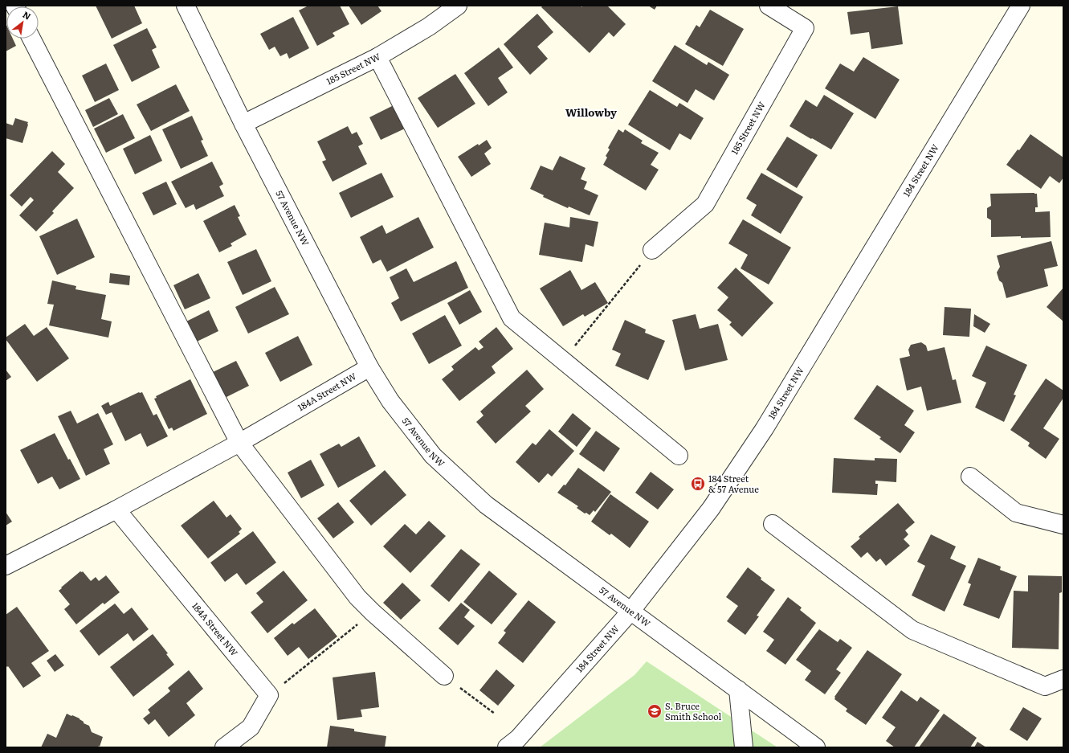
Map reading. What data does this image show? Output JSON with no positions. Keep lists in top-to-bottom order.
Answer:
{
  "streets": {
    "street": [
      "185 Street NW",
      "184 Street NW",
      "57 Avenue NW",
      "184A Street NW"
    ]
  },
  "crossings": [
    ["185 Street NW", "57 Avenue NW"],
    ["184 Street NW", "57 Avenue NW"],
    ["57 Avenue NW", "184A Street NW"]
  ],
  "districts": ["Willowby"],
  "places": {
    "bus stop": ["184 Street & 57 Avenue"],
    "school or university": ["S. Bruce Smith School"]
  },
  "north": "top right"
}
